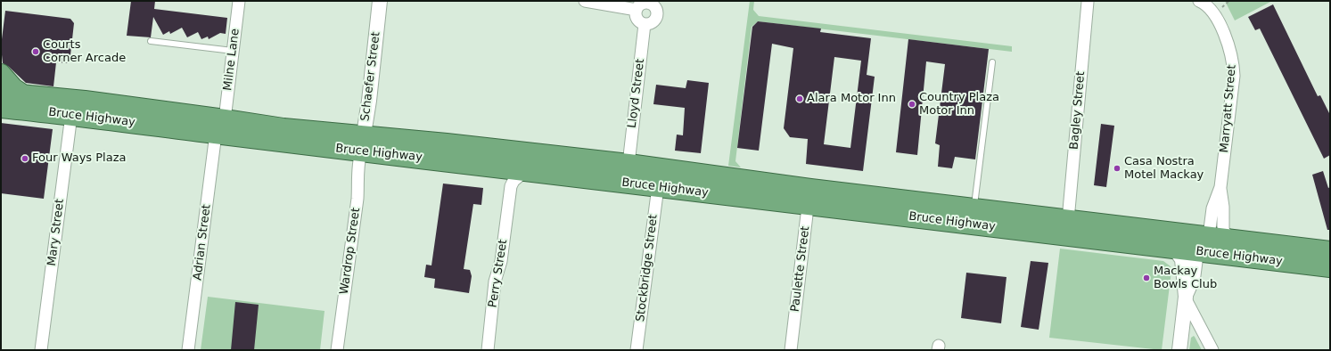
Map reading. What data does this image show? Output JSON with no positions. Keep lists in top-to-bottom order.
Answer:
{
  "streets": {
    "highway": ["Bruce Highway"],
    "street": [
      "Milne Lane",
      "Schaefer Street",
      "Lloyd Street",
      "Marryatt Street",
      "Bagley Street",
      "Mary Street",
      "Adrian Street",
      "Wardrop Street",
      "Stockbridge Street",
      "Paulette Street",
      "Perry Street"
    ]
  },
  "crossings": [
    ["Milne Lane", "Bruce Highway"],
    ["Milne Lane", "Adrian Street"],
    ["Schaefer Street", "Bruce Highway"],
    ["Schaefer Street", "Wardrop Street"],
    ["Lloyd Street", "Bruce Highway"],
    ["Marryatt Street", "Bruce Highway"],
    ["Bagley Street", "Bruce Highway"],
    ["Bruce Highway", "Mary Street"],
    ["Bruce Highway", "Adrian Street"],
    ["Bruce Highway", "Wardrop Street"],
    ["Bruce Highway", "Stockbridge Street"],
    ["Bruce Highway", "Paulette Street"],
    ["Bruce Highway", "Perry Street"]
  ],
  "places": [
    "Courts Corner Arcade",
    "Alara Motor Inn",
    "Country Plaza Motor Inn",
    "Four Ways Plaza",
    "Casa Nostra Motel Mackay",
    "Mackay Bowls Club"
  ]
}
